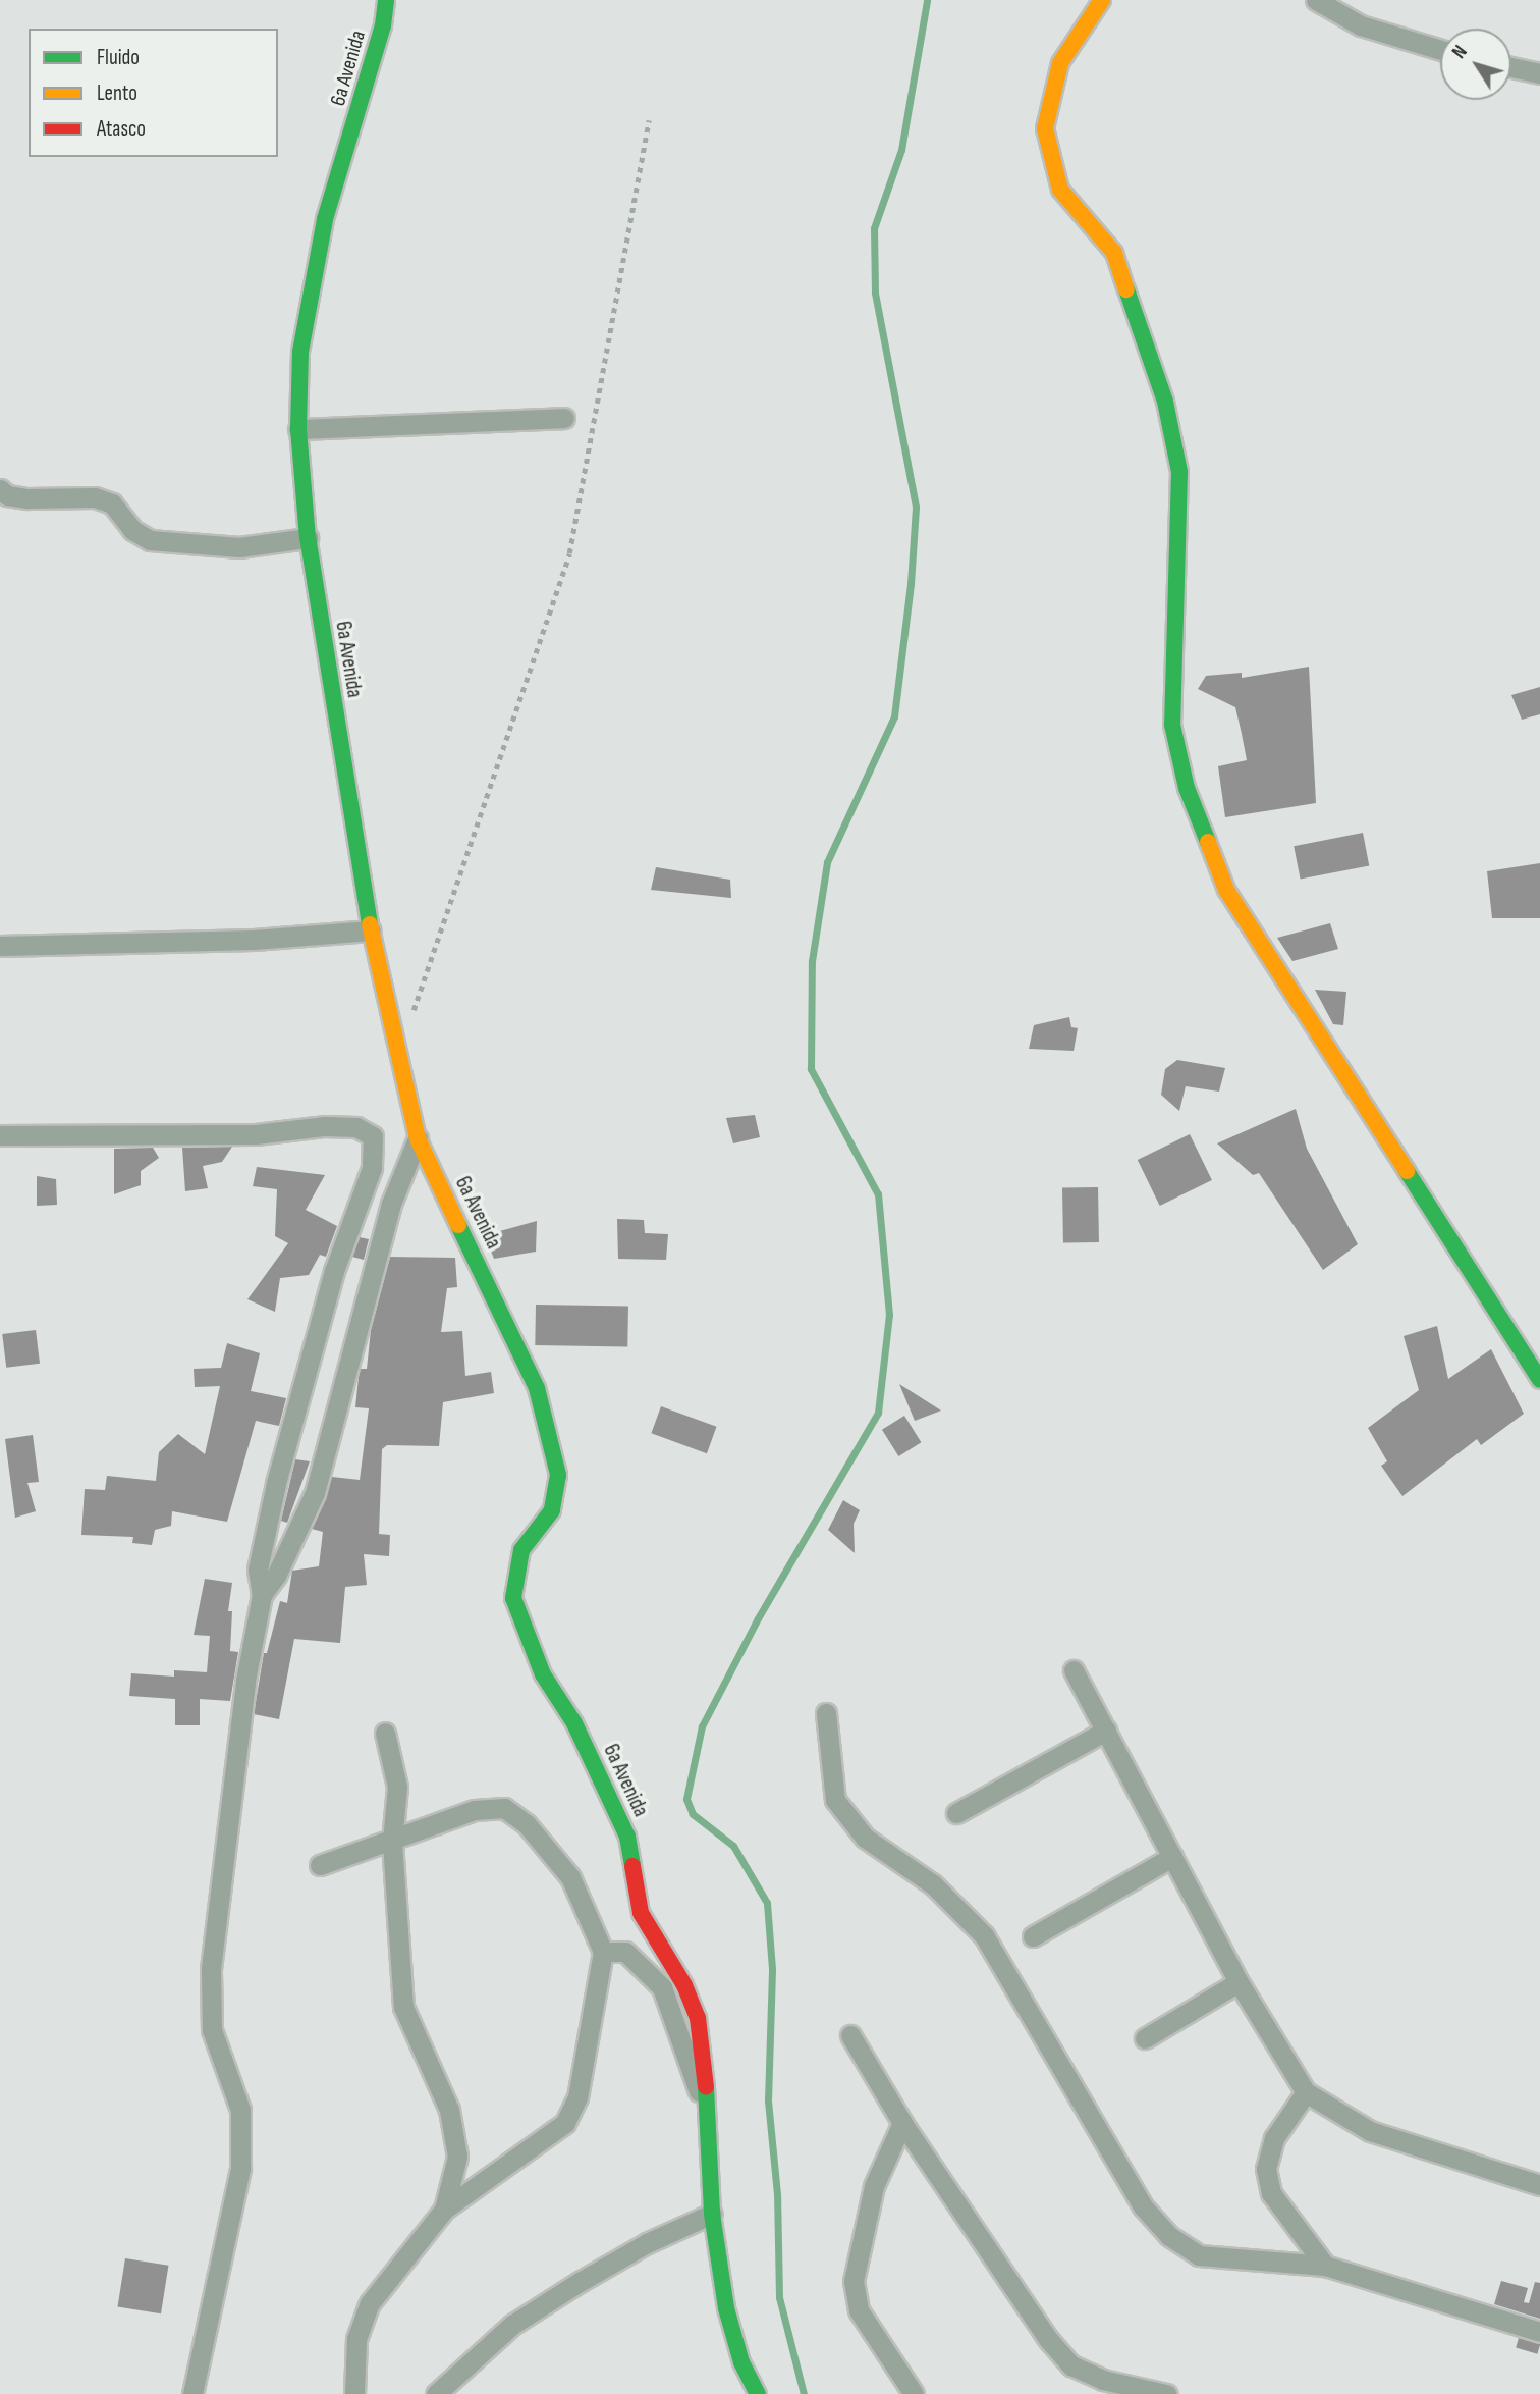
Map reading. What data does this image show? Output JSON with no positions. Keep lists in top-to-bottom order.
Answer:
{
  "streets": {
    "street": ["6a Avenida"]
  },
  "legend": ["Fluido", "Lento", "Atasco"],
  "north": "top left"
}
